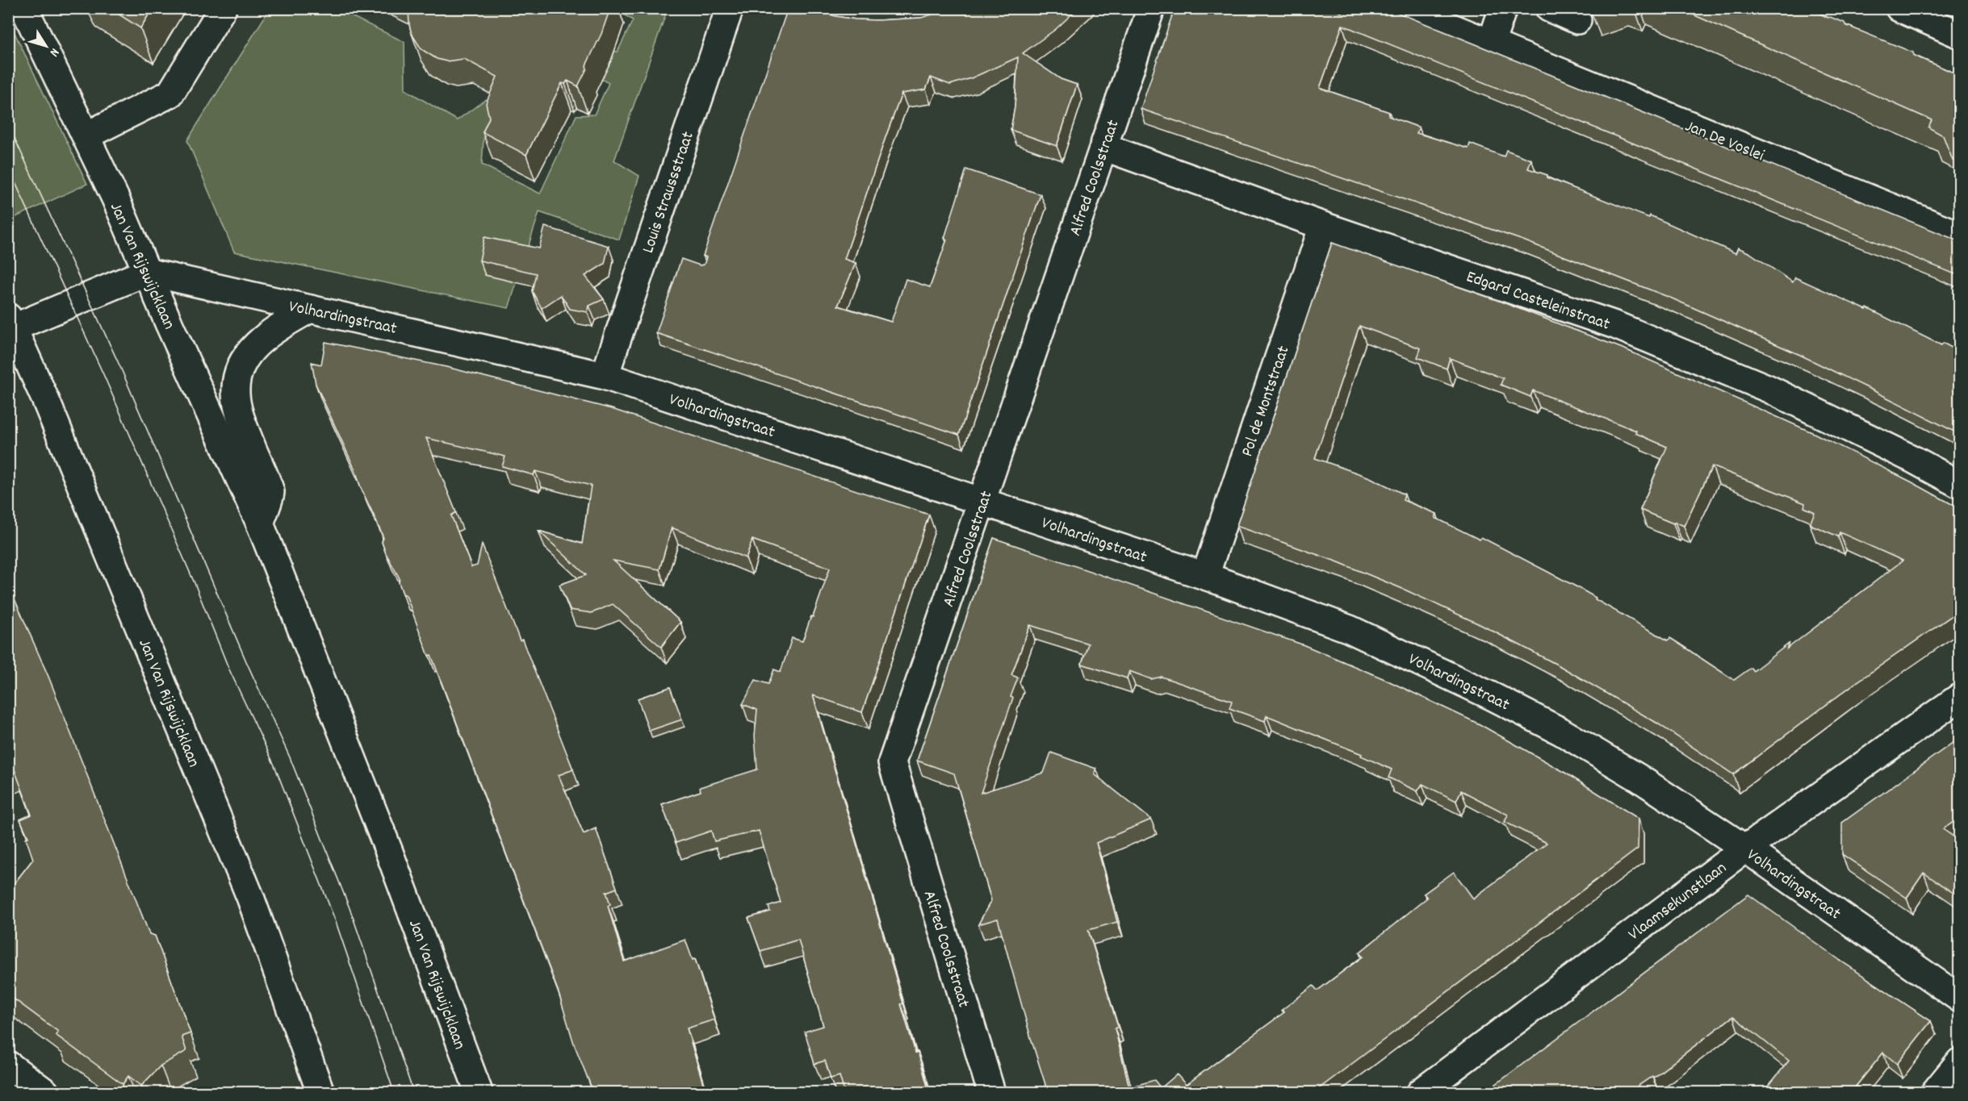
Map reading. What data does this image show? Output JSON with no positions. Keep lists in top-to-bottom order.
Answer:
{
  "streets": {
    "street": [
      "Jan De Voslei",
      "Alfred Coolsstraat",
      "Louis Straussstraat",
      "Jan Van Rijswijcklaan",
      "Edgard Casteleinstraat",
      "Volhardingstraat",
      "Pol de Montstraat",
      "Vlaamsekunstlaan"
    ]
  },
  "crossings": [
    ["Alfred Coolsstraat", "Edgard Casteleinstraat"],
    ["Alfred Coolsstraat", "Volhardingstraat"],
    ["Louis Straussstraat", "Volhardingstraat"],
    ["Jan Van Rijswijcklaan", "Volhardingstraat"],
    ["Edgard Casteleinstraat", "Pol de Montstraat"],
    ["Volhardingstraat", "Pol de Montstraat"],
    ["Volhardingstraat", "Vlaamsekunstlaan"]
  ],
  "north": "bottom right"
}
